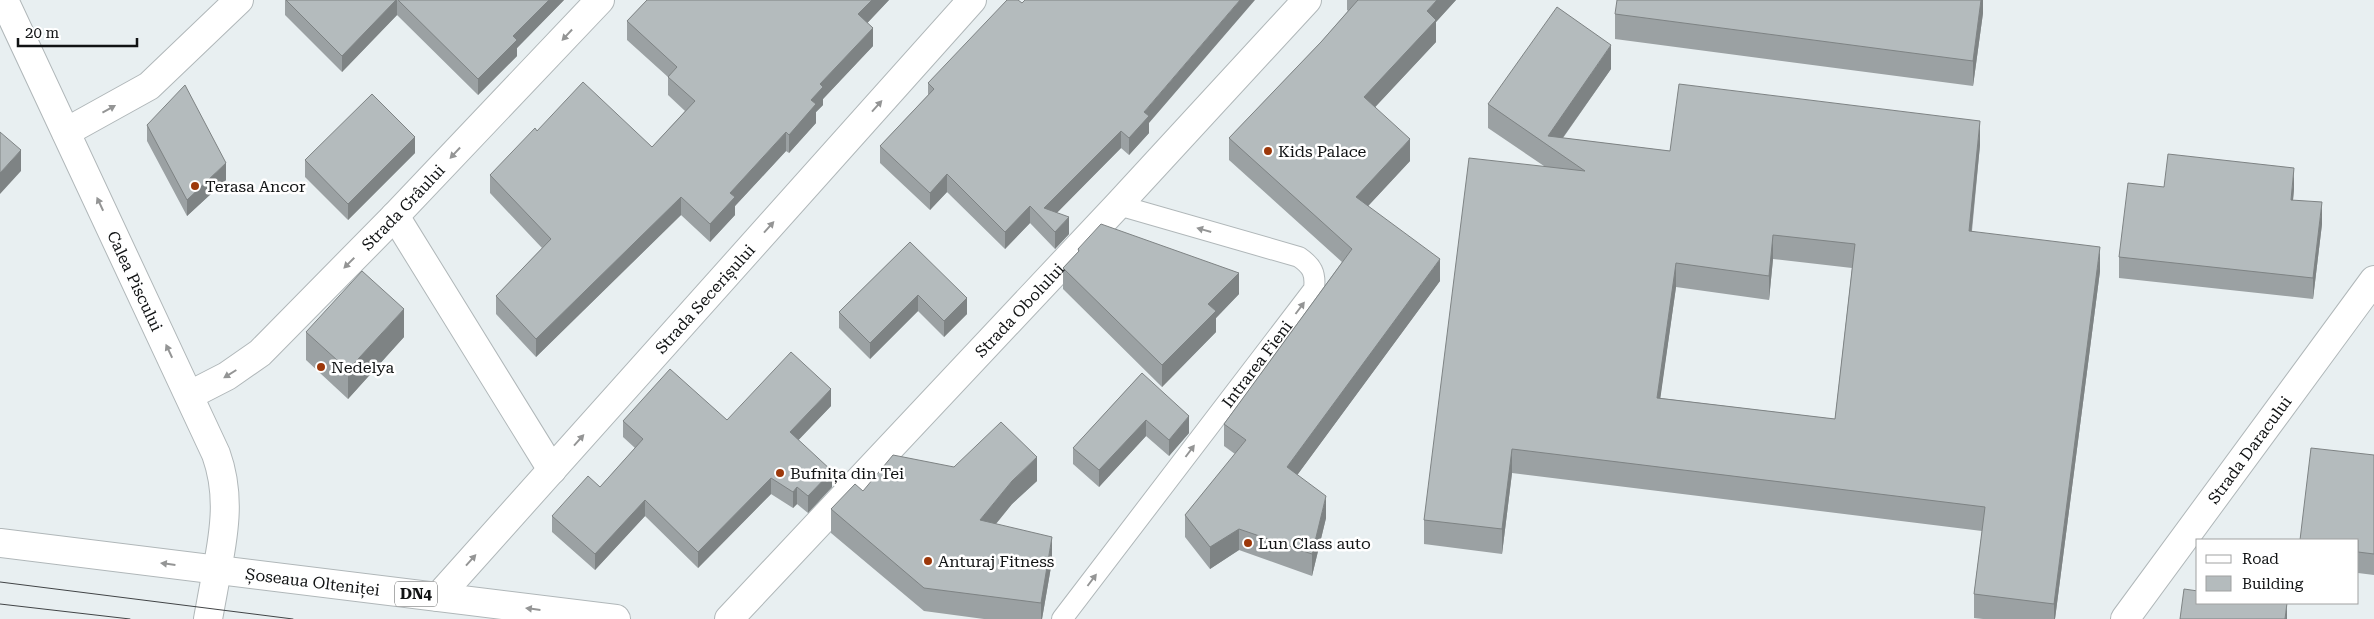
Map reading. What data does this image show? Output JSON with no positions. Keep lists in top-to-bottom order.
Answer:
{
  "streets": {
    "street": [
      "Strada Grâului",
      "Calea Piscului",
      "Strada Secerișului",
      "Strada Obolului",
      "Strada Daracului",
      "Șoseaua Olteniței",
      "DN4"
    ],
    "lane": ["Intrarea Fieni"]
  },
  "crossings": [
    ["Strada Grâului", "Calea Piscului"],
    ["Calea Piscului", "Șoseaua Olteniței"],
    ["Strada Secerișului", "Șoseaua Olteniței"],
    ["Strada Obolului", "Intrarea Fieni"]
  ],
  "one_way": [
    "Strada Grâului",
    "Calea Piscului",
    "Strada Secerișului",
    "Șoseaua Olteniței"
  ],
  "places": [
    "Kids Palace",
    "Terasa Ancor",
    "Nedelya",
    "Bufnița din Tei",
    "Lun Class auto",
    "Anturaj Fitness"
  ],
  "legend": ["Road", "Building"],
  "scale_bar": "20 m"
}
